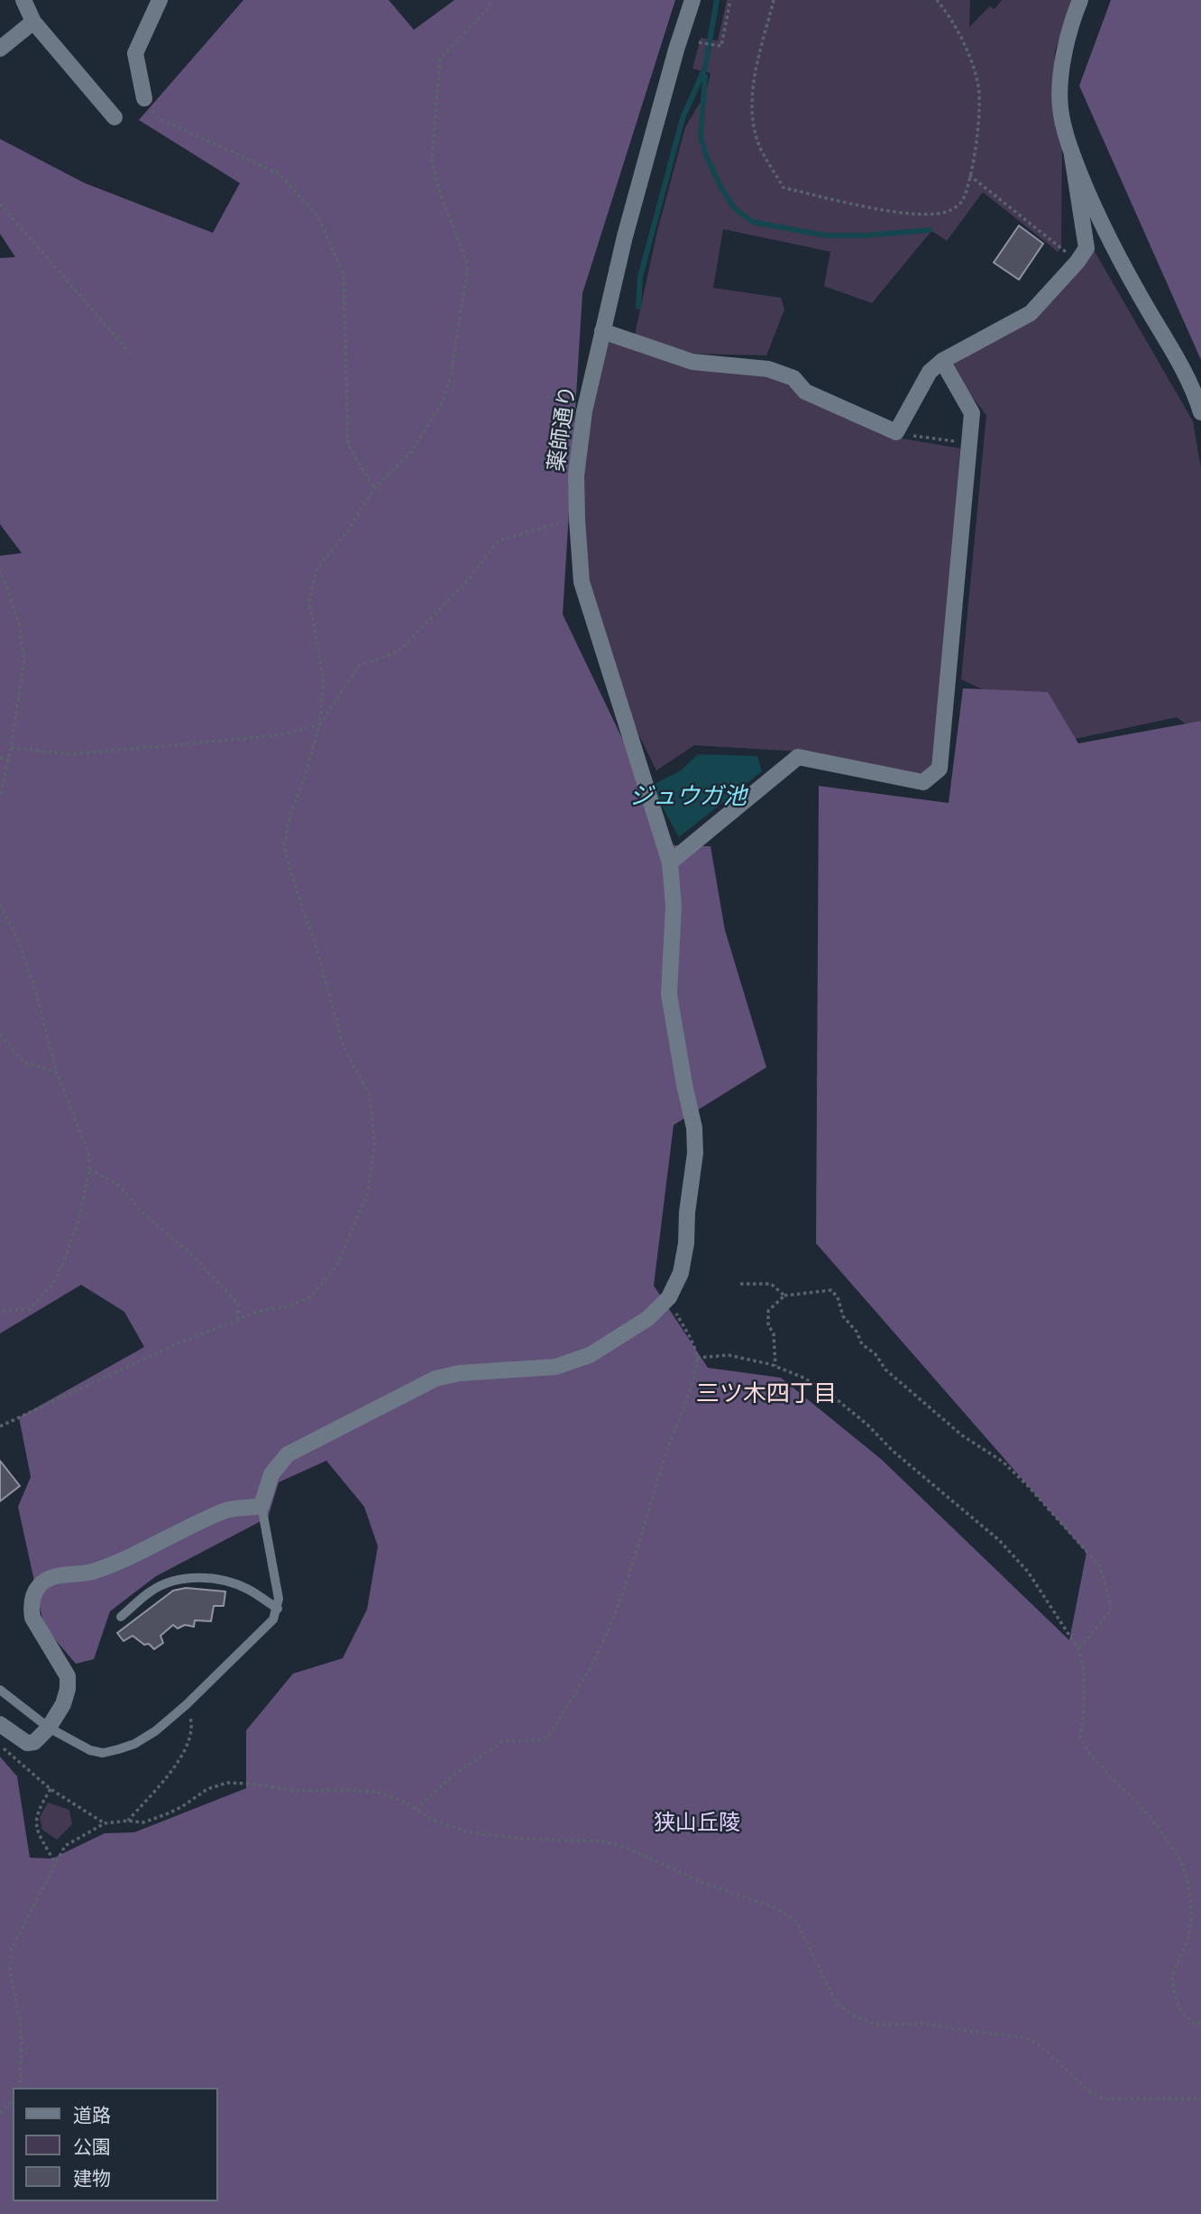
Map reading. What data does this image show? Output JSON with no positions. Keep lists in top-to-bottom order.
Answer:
{
  "streets": {
    "street": ["薬師通り"]
  },
  "districts": ["三ツ木四丁目"],
  "water": ["ジュウガ池"],
  "parks": ["狭山丘陵"],
  "legend": ["道路", "公園", "建物"]
}
